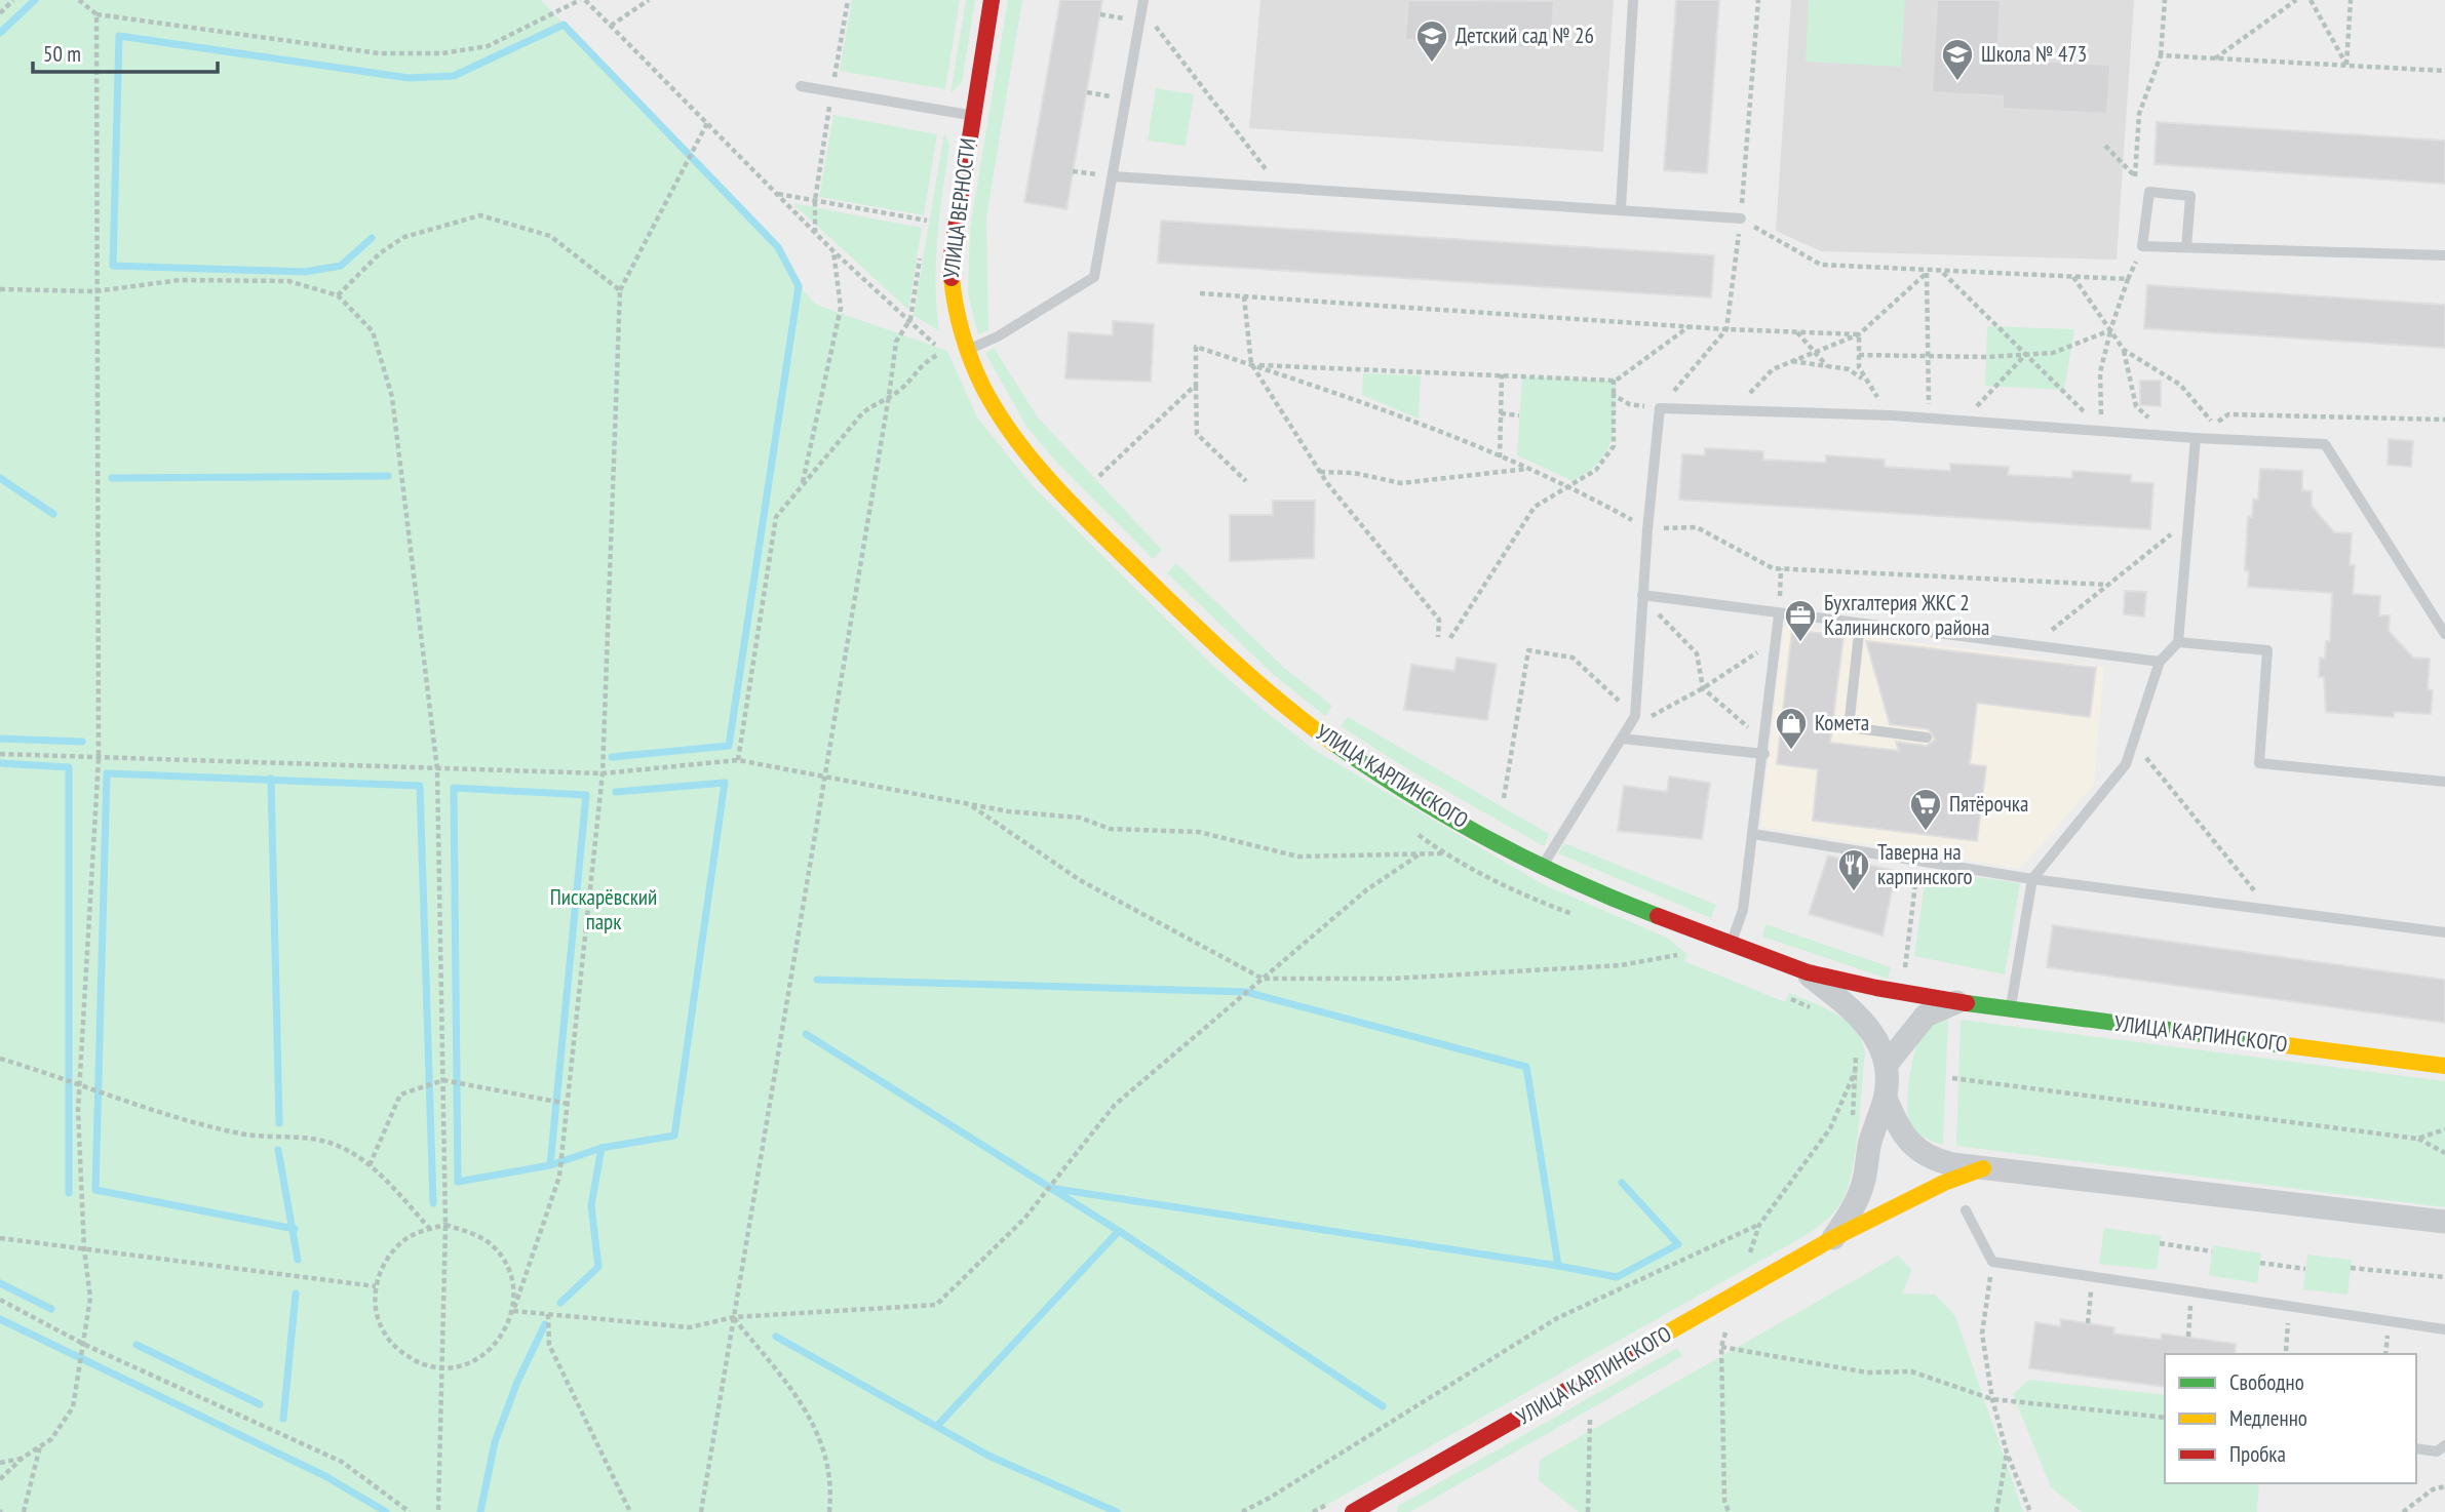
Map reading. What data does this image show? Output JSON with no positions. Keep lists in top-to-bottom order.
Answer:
{
  "streets": {
    "street": ["УЛИЦА ВЕРНОСТИ", "УЛИЦА КАРПИНСКОГО"]
  },
  "crossings": [
    ["УЛИЦА ВЕРНОСТИ", "УЛИЦА КАРПИНСКОГО"]
  ],
  "parks": ["Пискарёвский парк"],
  "places": {
    "school or university": ["Детский сад № 26", "Школа № 473"],
    "office": ["Бухгалтерия ЖКС 2 Калининского района"],
    "shop": ["Комета"],
    "supermarket": ["Пятёрочка"],
    "restaurant": ["Таверна на карпинского"]
  },
  "legend": ["Свободно", "Медленно", "Пробка"],
  "scale_bar": "50 m"
}
